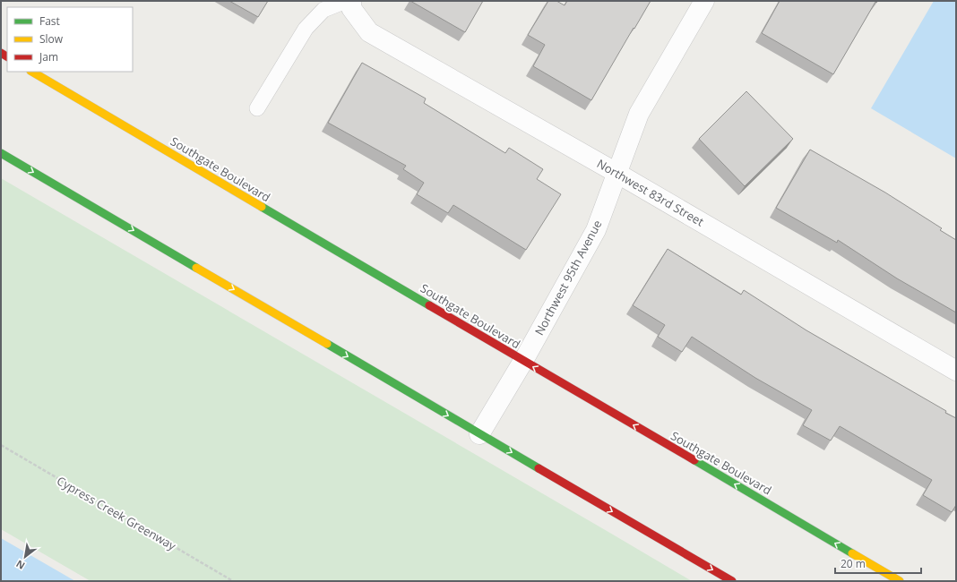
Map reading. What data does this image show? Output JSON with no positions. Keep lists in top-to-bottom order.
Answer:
{
  "streets": {
    "main road": ["Southgate Boulevard"],
    "street": ["Northwest 83rd Street", "Northwest 95th Avenue"],
    "path": ["Cypress Creek Greenway"]
  },
  "crossings": [
    ["Southgate Boulevard", "Northwest 95th Avenue"],
    ["Northwest 83rd Street", "Northwest 95th Avenue"]
  ],
  "one_way": ["Southgate Boulevard"],
  "legend": ["Fast", "Slow", "Jam"],
  "scale_bar": "20 m",
  "north": "bottom left"
}
